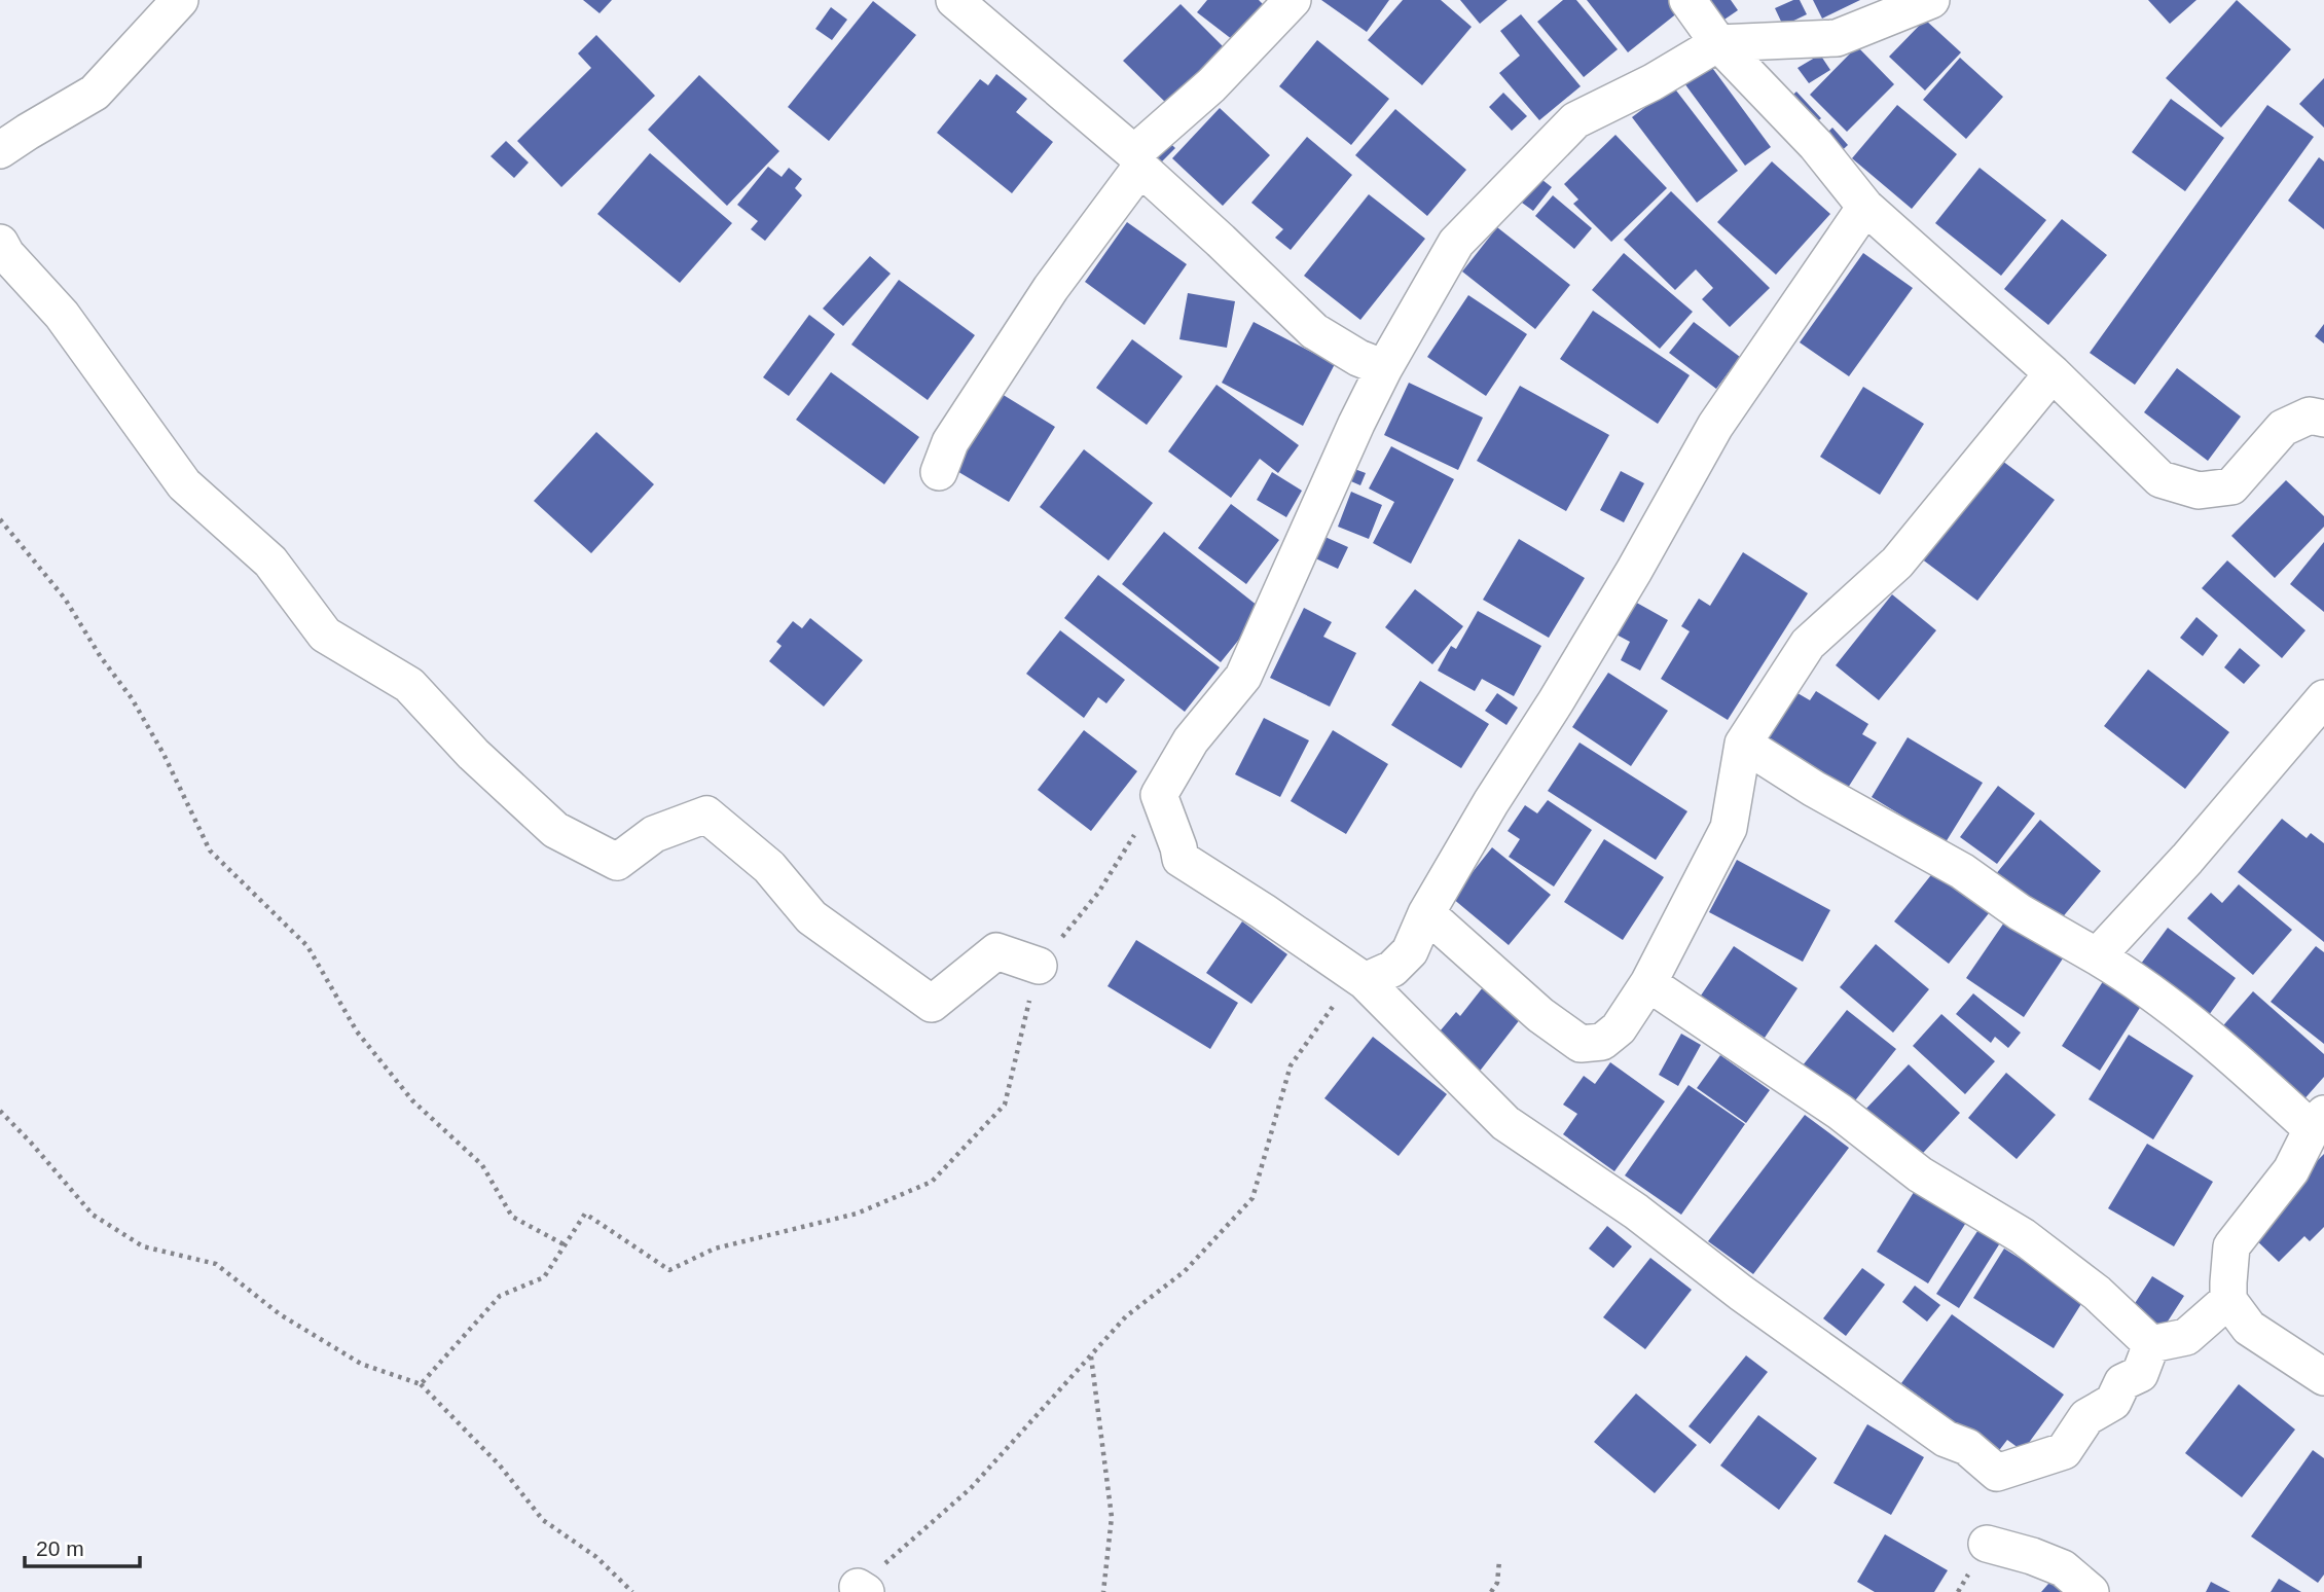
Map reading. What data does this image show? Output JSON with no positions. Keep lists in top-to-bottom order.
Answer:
{
  "scale_bar": "20 m"
}
